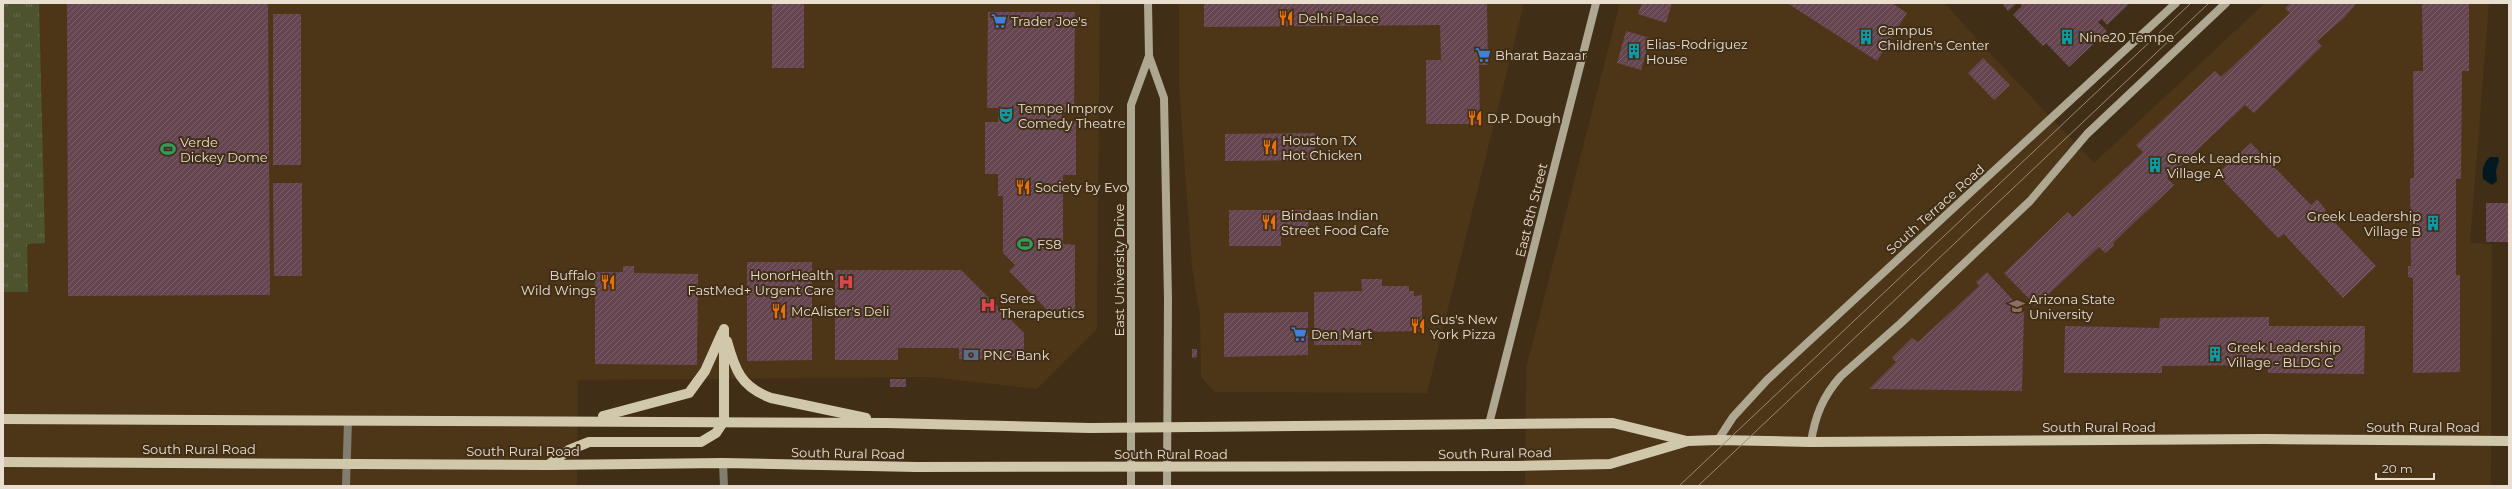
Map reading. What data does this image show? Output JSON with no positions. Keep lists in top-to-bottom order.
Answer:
{
  "streets": {
    "main road": ["South Rural Road"],
    "street": ["South Terrace Road", "East 8th Street", "East University Drive"]
  },
  "crossings": [
    ["South Terrace Road", "South Rural Road"],
    ["East 8th Street", "South Rural Road"],
    ["East University Drive", "South Rural Road"]
  ],
  "places": {
    "restaurant": [
      "Delhi Palace",
      "D.P. Dough",
      "Houston TX Hot Chicken",
      "Society by Evo",
      "Bindaas Indian Street Food Cafe",
      "Buffalo Wild Wings",
      "McAlister's Deli",
      "Gus's New York Pizza"
    ],
    "supermarket": ["Trader Joe's", "Bharat Bazaar", "Den Mart"],
    "building": [
      "Campus Children's Center",
      "Nine20 Tempe",
      "Elias-Rodriguez House",
      "Greek Leadership Village A",
      "Greek Leadership Village B",
      "Greek Leadership Village - BLDG C"
    ],
    "theatre": ["Tempe Improv Comedy Theatre"],
    "sports": ["Verde Dickey Dome", "FS8"],
    "hospital": ["HonorHealth FastMed+ Urgent Care", "Seres Therapeutics"],
    "school or university": ["Arizona State University"],
    "bank": ["PNC Bank"]
  },
  "scale_bar": "20 m"
}
